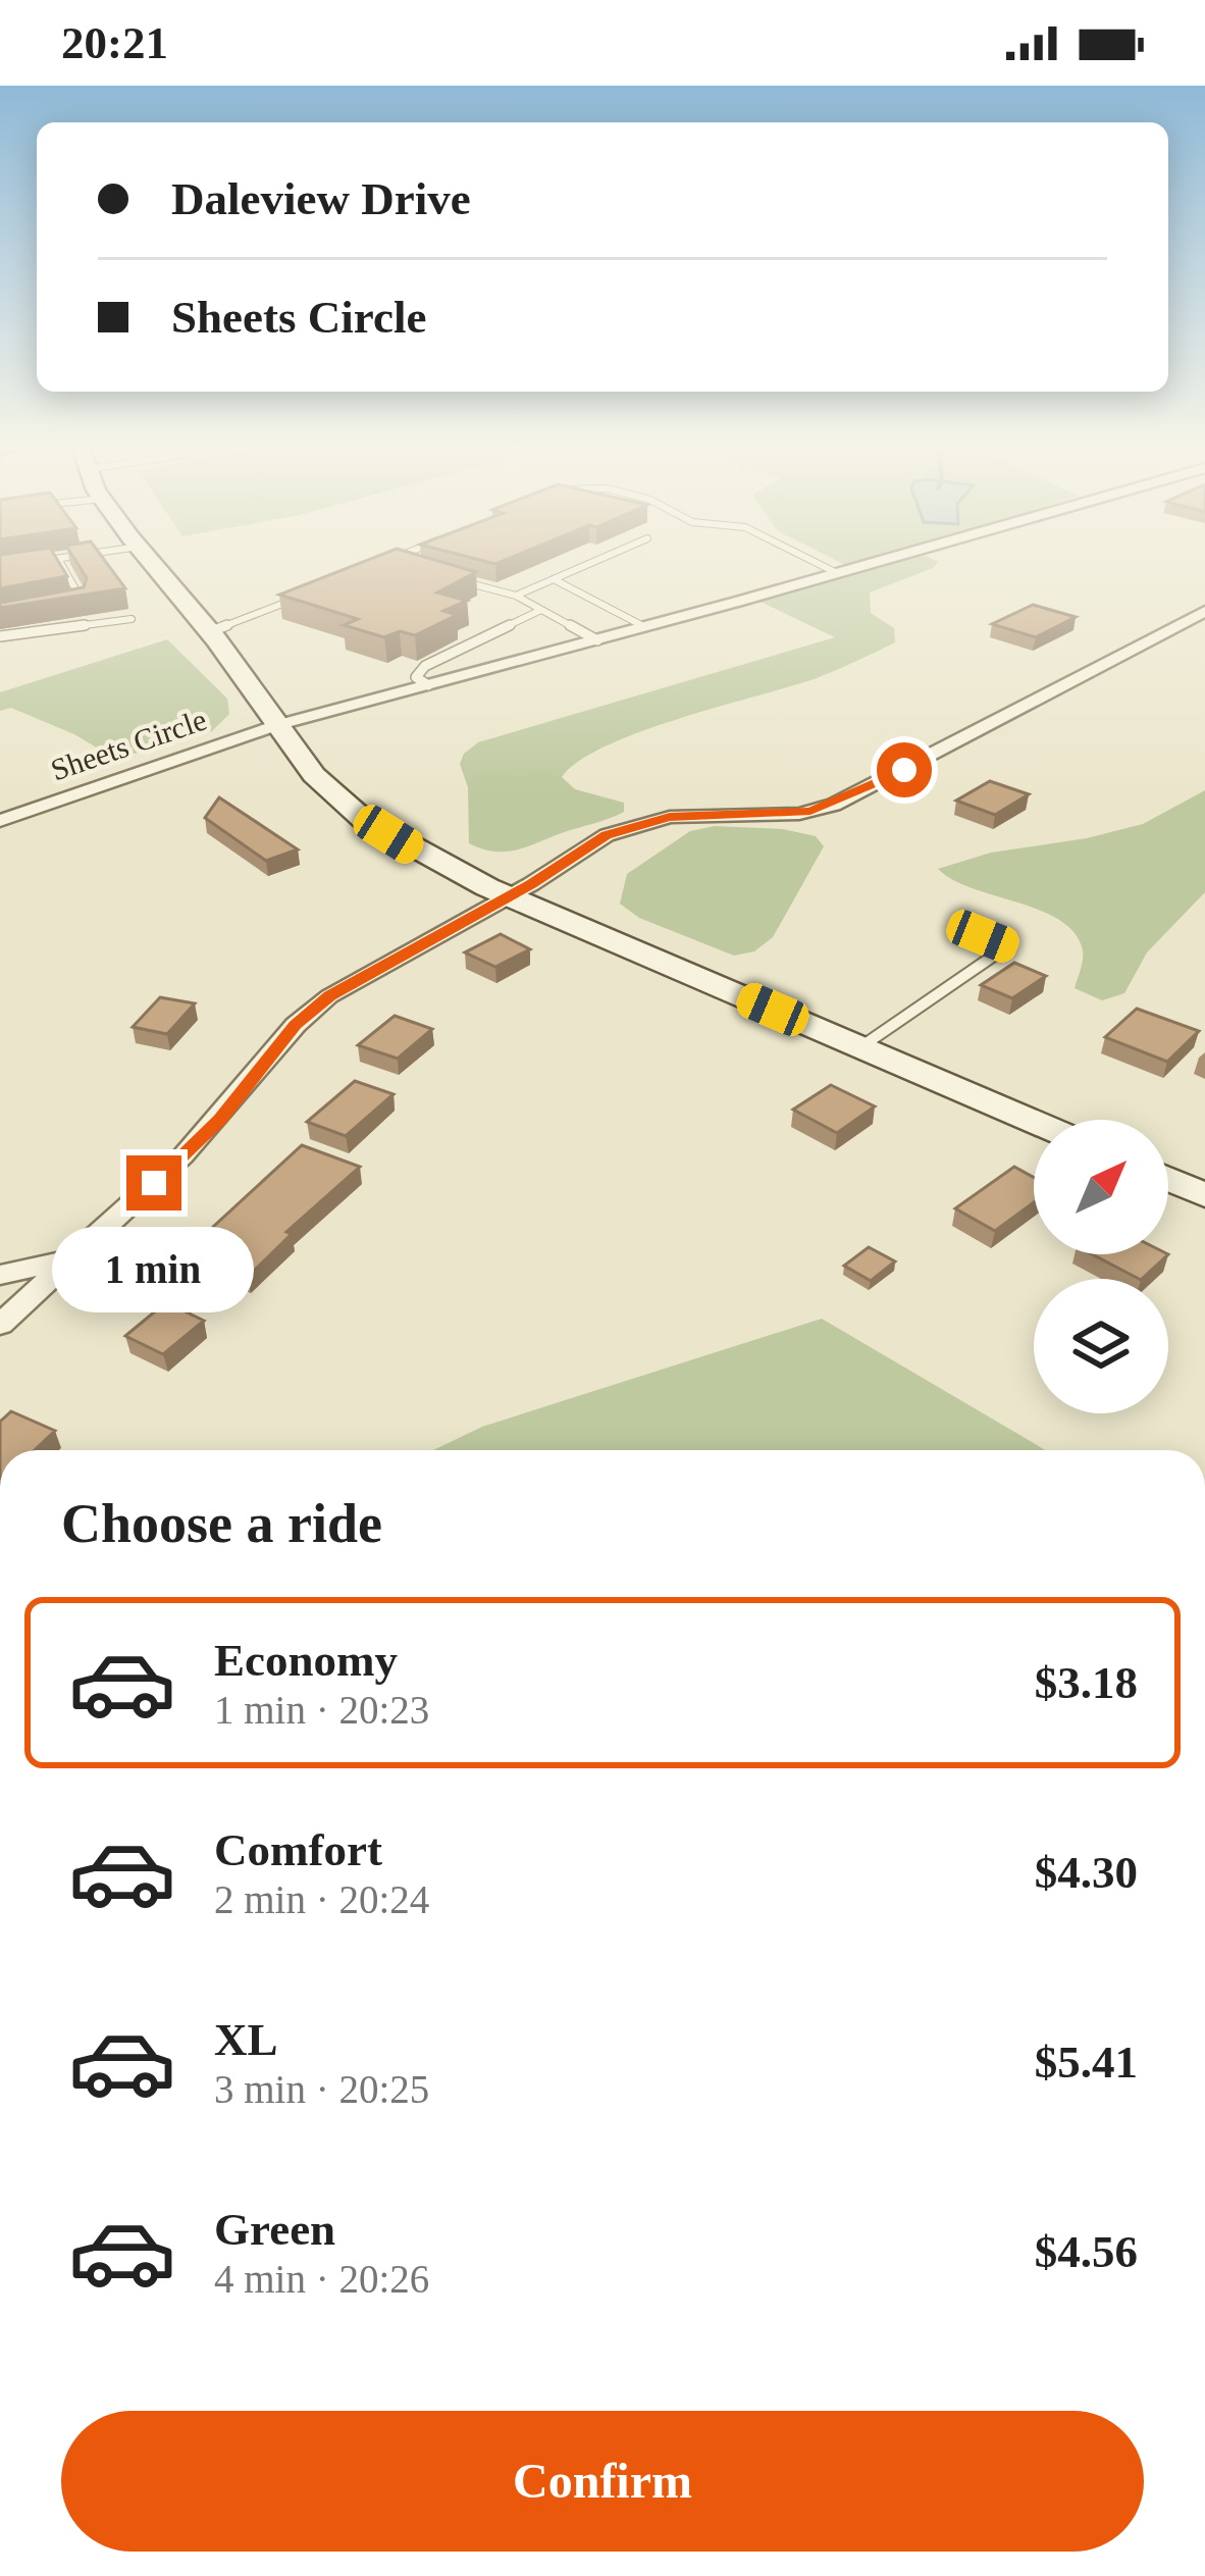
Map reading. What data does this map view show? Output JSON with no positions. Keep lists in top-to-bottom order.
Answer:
{
  "streets": {
    "street": ["Sheets Circle"]
  },
  "north": "top right",
  "page": {
    "status": "20:21",
    "banner": ["Daleview Drive", "Sheets Circle"],
    "bubble": "1 min",
    "heading": "Choose a ride",
    "list": [
      {
        "name": "Economy",
        "note": "1 min · 20:23",
        "value": "$3.18"
      },
      {
        "name": "Comfort",
        "note": "2 min · 20:24",
        "value": "$4.30"
      },
      {
        "name": "XL",
        "note": "3 min · 20:25",
        "value": "$5.41"
      },
      {
        "name": "Green",
        "note": "4 min · 20:26",
        "value": "$4.56"
      }
    ],
    "buttons": "Confirm"
  }
}
